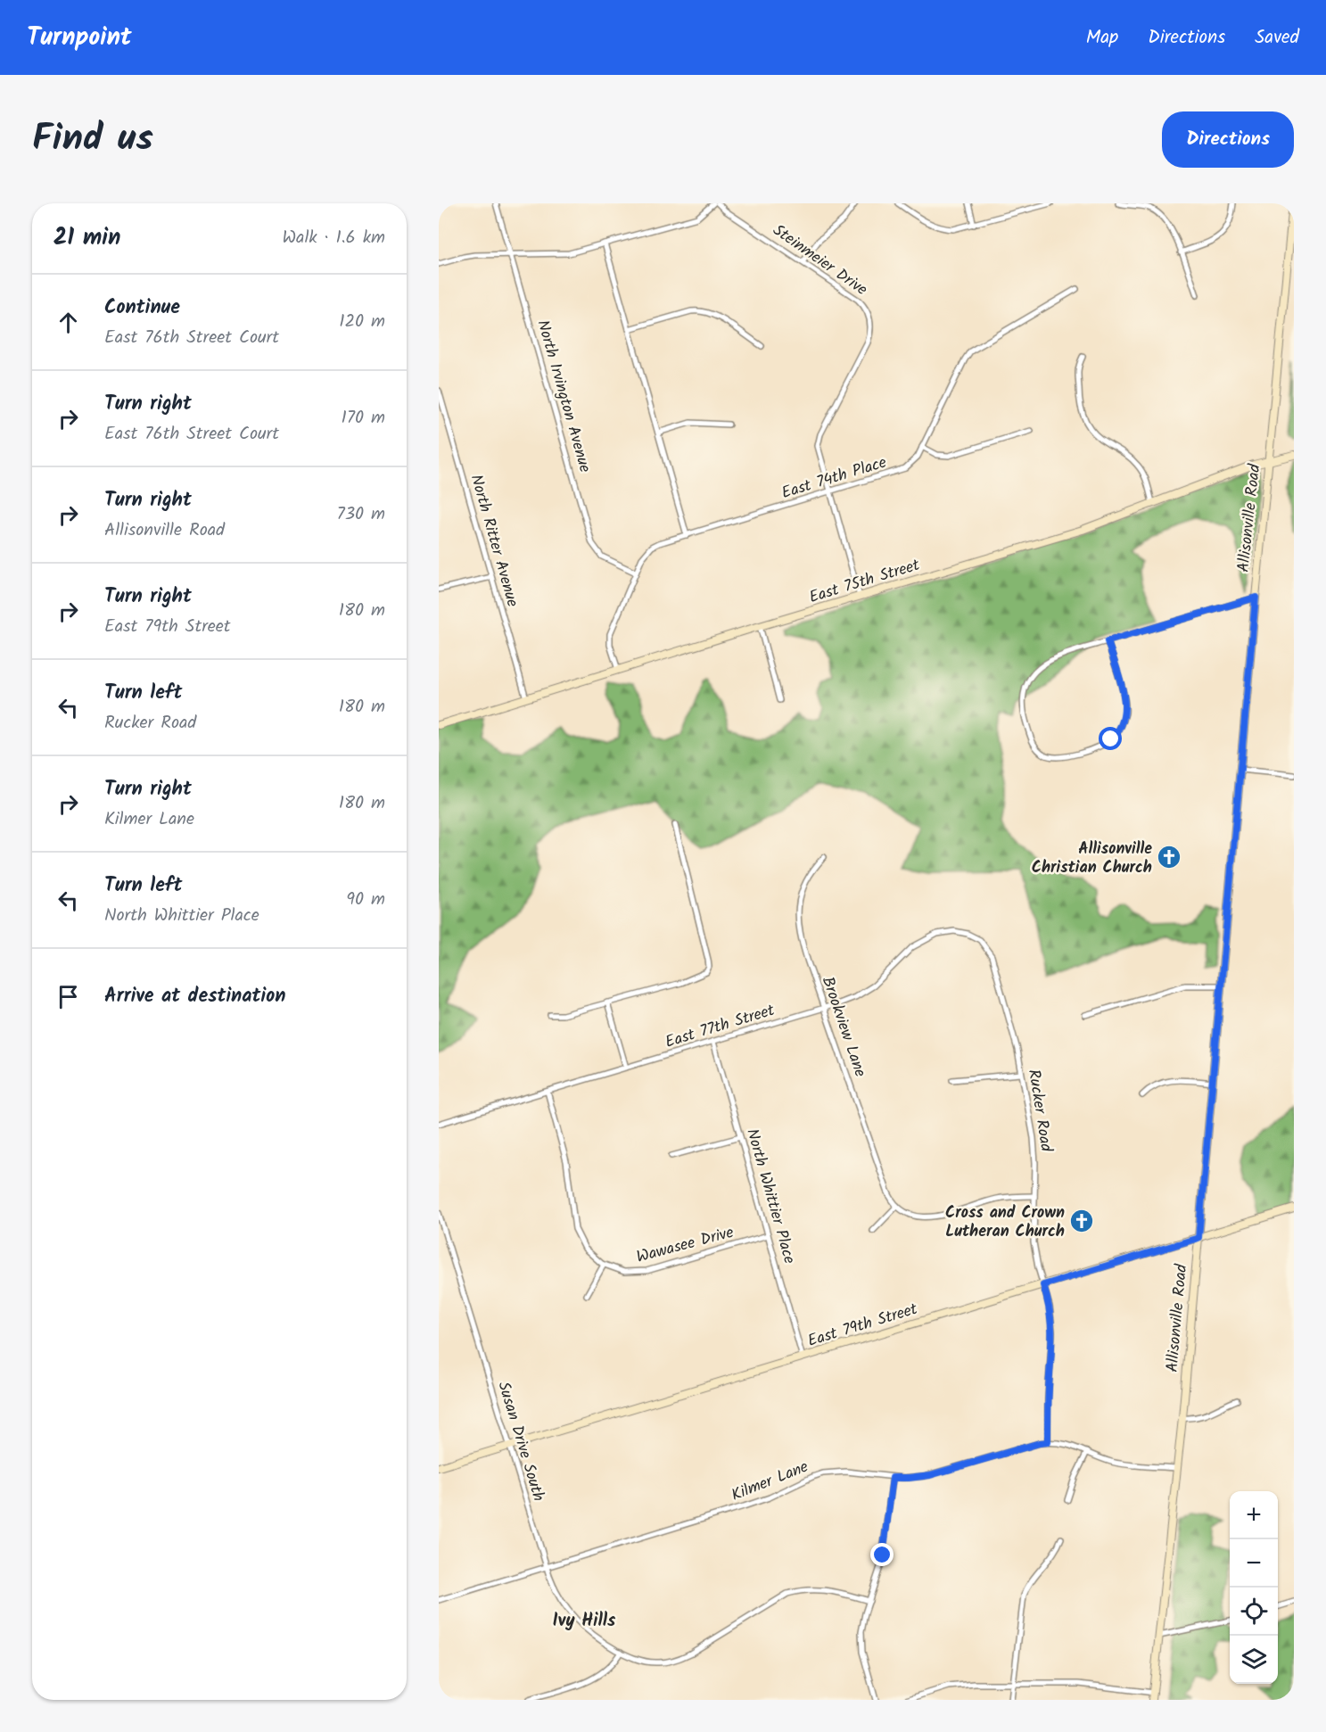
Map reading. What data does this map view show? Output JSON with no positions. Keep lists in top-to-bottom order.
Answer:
{
  "streets": {
    "street": [
      "Steinmeier Drive",
      "North Irvington Avenue",
      "East 74th Place",
      "Allisonville Road",
      "North Ritter Avenue",
      "East 75th Street",
      "East 77th Street",
      "Brookview Lane",
      "Rucker Road",
      "North Whittier Place",
      "Wawasee Drive",
      "East 79th Street",
      "Susan Drive South",
      "Kilmer Lane"
    ]
  },
  "crossings": [
    ["Steinmeier Drive", "East 74th Place"],
    ["Steinmeier Drive", "East 75th Street"],
    ["North Irvington Avenue", "East 74th Place"],
    ["East 74th Place", "East 75th Street"],
    ["Allisonville Road", "East 75th Street"],
    ["Allisonville Road", "East 79th Street"],
    ["Allisonville Road", "Kilmer Lane"],
    ["North Ritter Avenue", "East 75th Street"],
    ["East 77th Street", "Brookview Lane"],
    ["East 77th Street", "Rucker Road"],
    ["East 77th Street", "North Whittier Place"],
    ["East 77th Street", "Wawasee Drive"],
    ["Rucker Road", "East 79th Street"],
    ["Rucker Road", "Kilmer Lane"],
    ["North Whittier Place", "Wawasee Drive"],
    ["North Whittier Place", "East 79th Street"],
    ["East 79th Street", "Susan Drive South"],
    ["Susan Drive South", "Kilmer Lane"]
  ],
  "districts": ["Ivy Hills"],
  "places": {
    "church": ["Allisonville Christian Church", "Cross and Crown Lutheran Church"]
  },
  "page": {
    "header": "Turnpoint",
    "nav": ["Map", "Directions", "Saved"],
    "title": "Find us",
    "buttons": "Directions",
    "heading": ["21 min", "Walk · 1.6 km"],
    "list": [
      ["Continue", "East 76th Street Court", "120 m"],
      ["Turn right", "East 76th Street Court", "170 m"],
      ["Turn right", "Allisonville Road", "730 m"],
      ["Turn right", "East 79th Street", "180 m"],
      ["Turn left", "Rucker Road", "180 m"],
      ["Turn right", "Kilmer Lane", "180 m"],
      ["Turn left", "North Whittier Place", "90 m"],
      "Arrive at destination"
    ],
    "map_buttons": ["+", "−"]
  }
}
